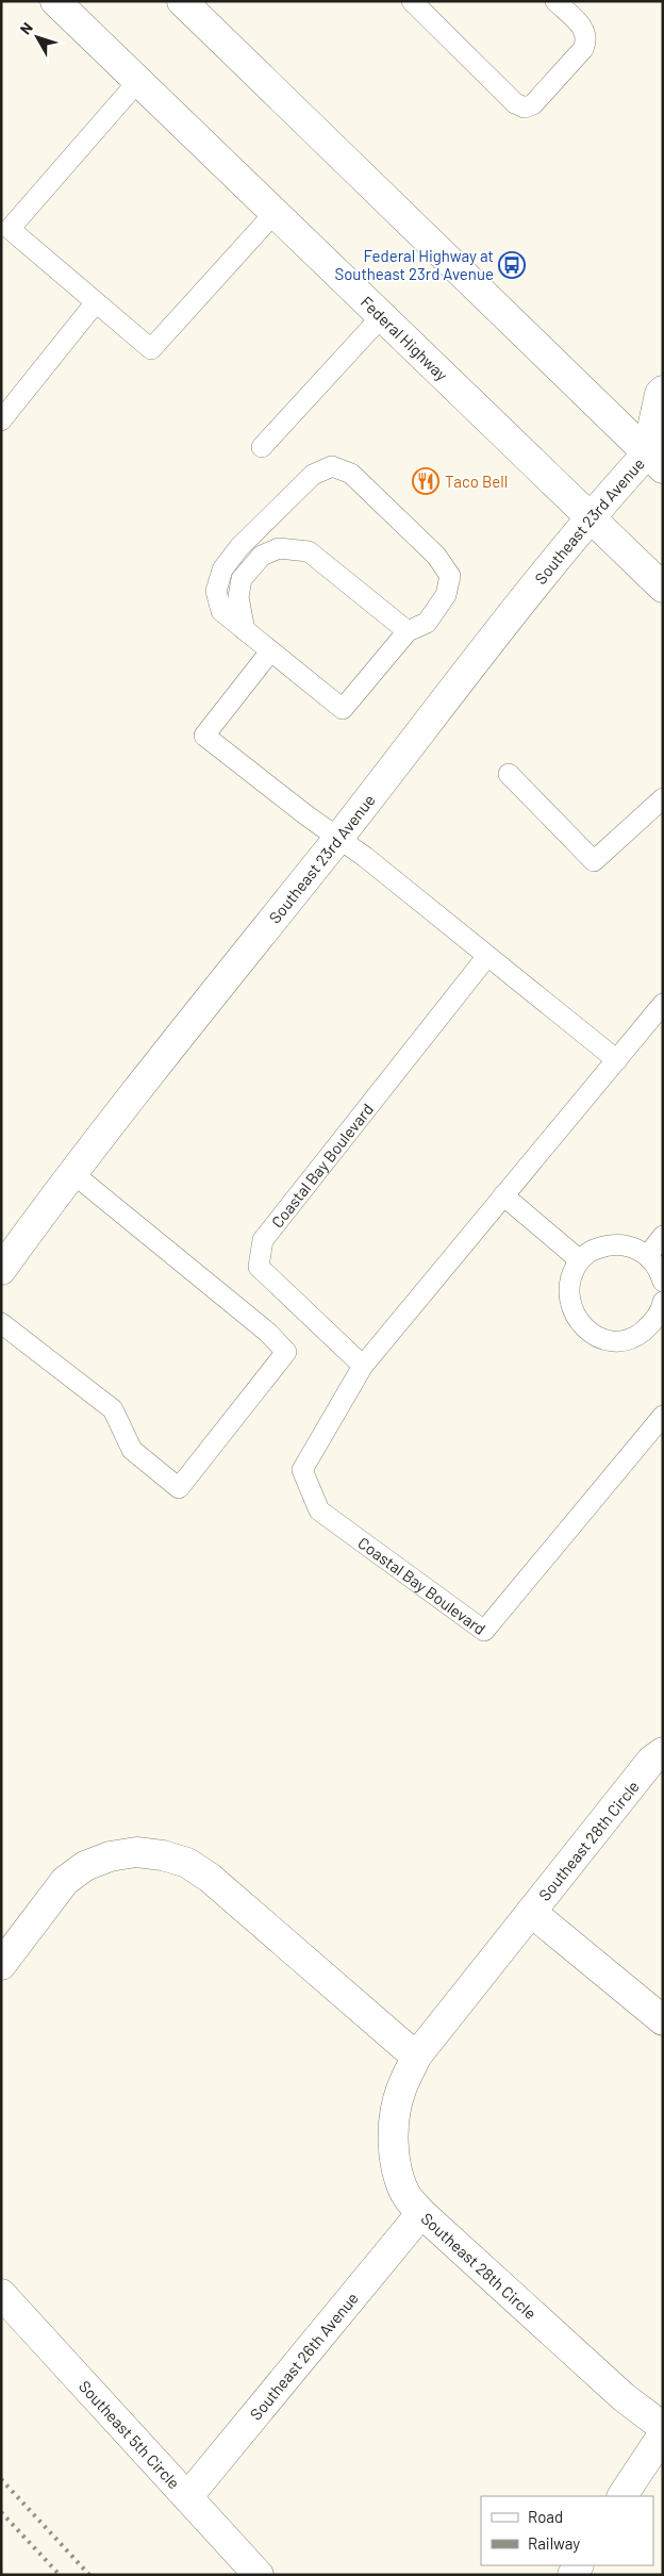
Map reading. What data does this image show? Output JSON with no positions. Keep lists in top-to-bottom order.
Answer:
{
  "streets": {
    "street": [
      "Federal Highway",
      "Southeast 23rd Avenue",
      "Southeast 28th Circle",
      "Southeast 26th Avenue",
      "Southeast 5th Circle"
    ],
    "lane": ["Coastal Bay Boulevard"]
  },
  "crossings": [
    ["Federal Highway", "Southeast 23rd Avenue"],
    ["Southeast 28th Circle", "Southeast 26th Avenue"],
    ["Southeast 26th Avenue", "Southeast 5th Circle"]
  ],
  "places": {
    "bus stop": ["Federal Highway at Southeast 23rd Avenue"],
    "restaurant": ["Taco Bell"]
  },
  "legend": ["Road", "Railway"],
  "north": "top left"
}
